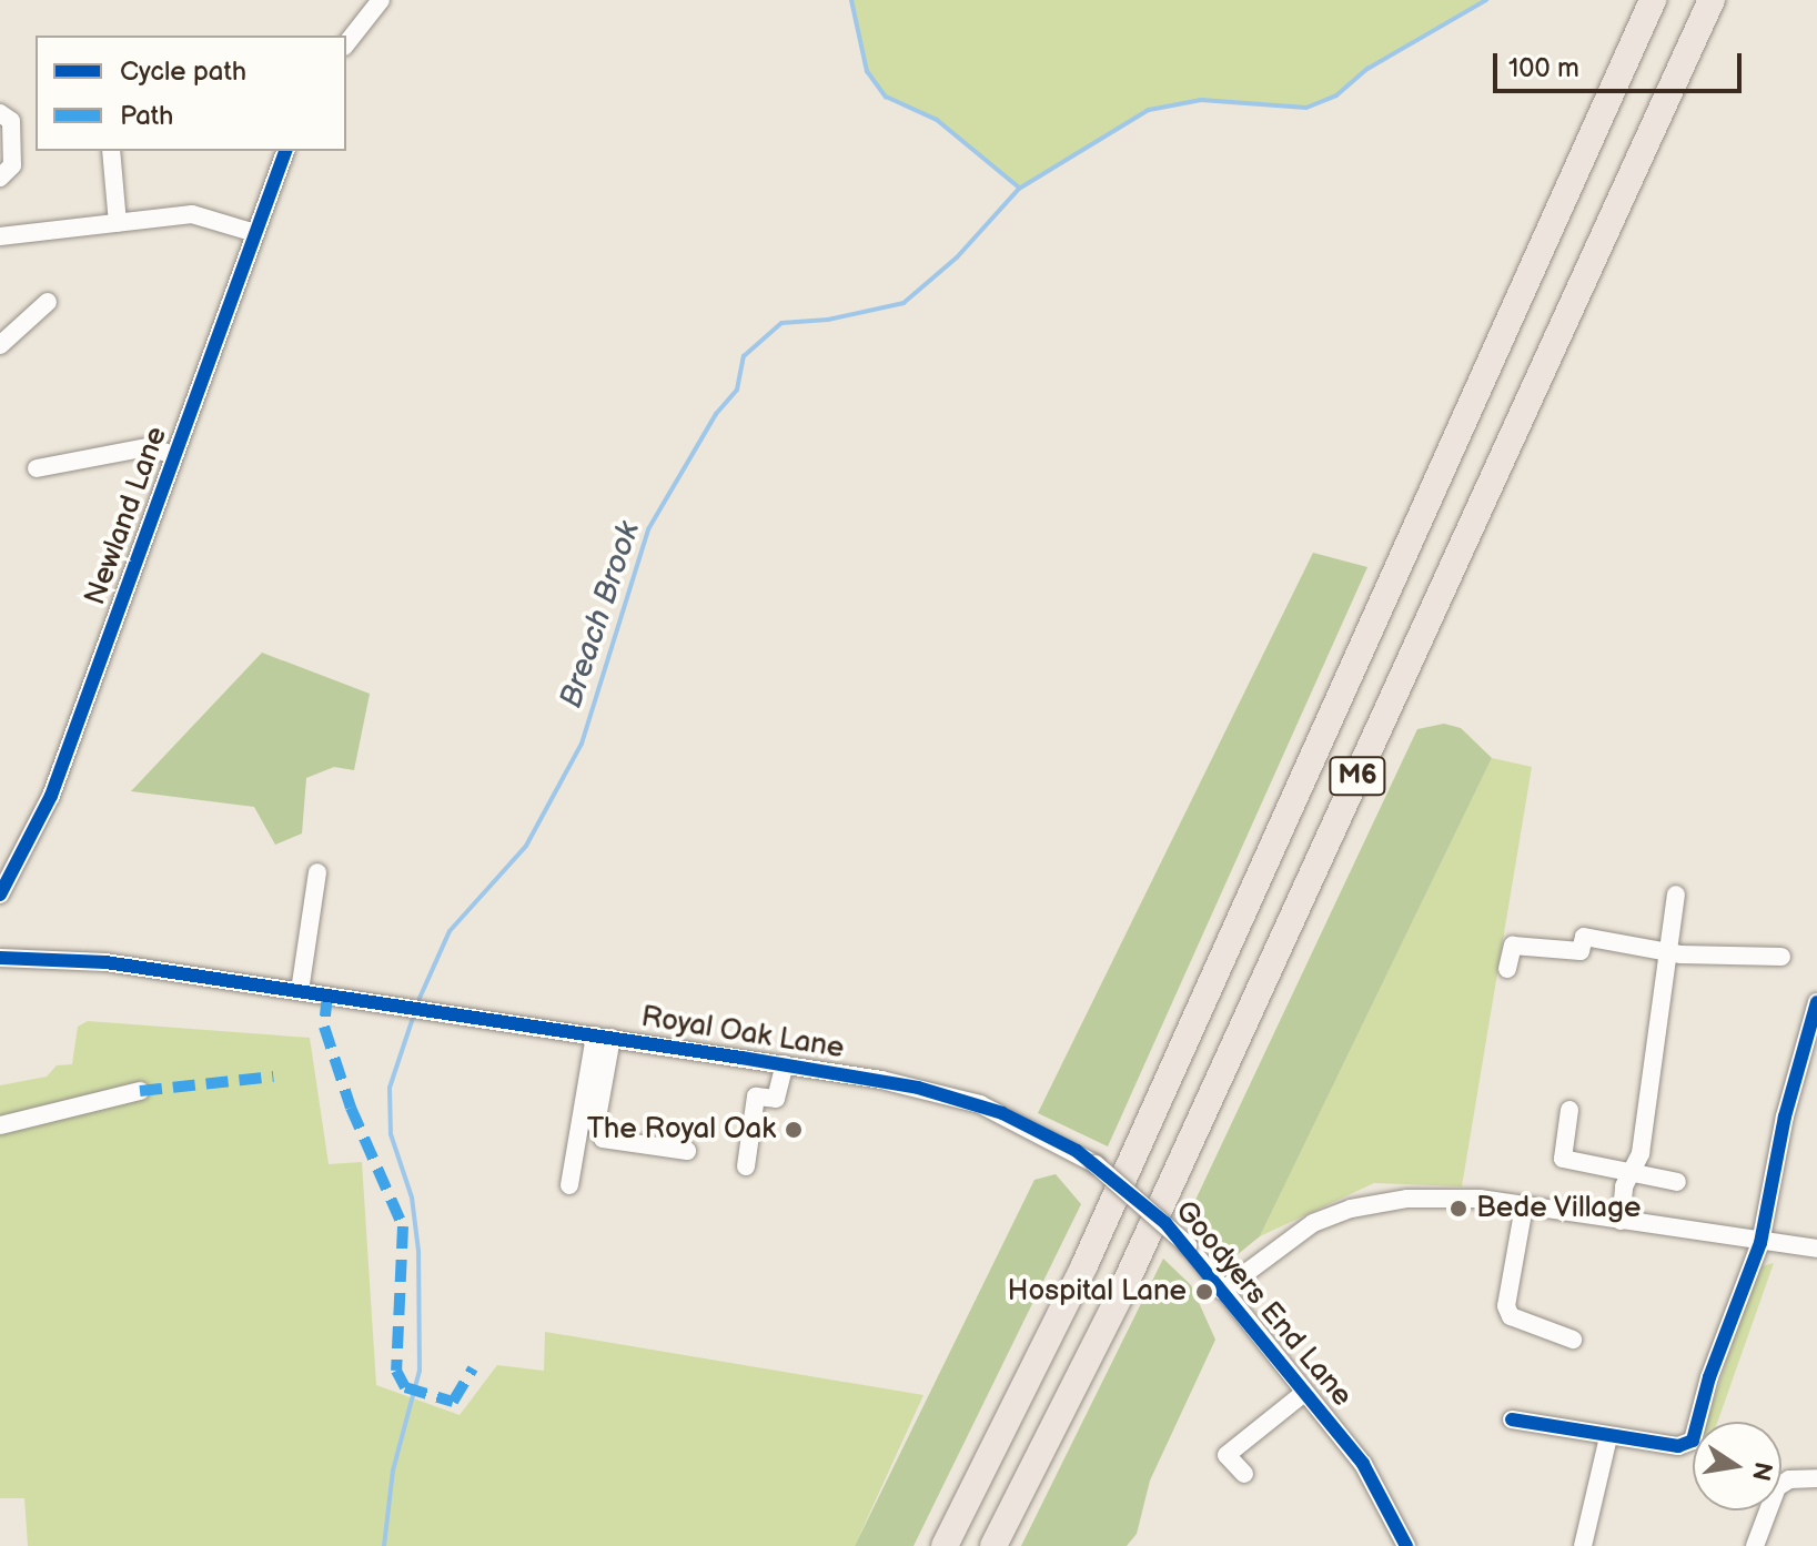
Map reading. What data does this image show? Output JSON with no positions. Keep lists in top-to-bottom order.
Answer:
{
  "streets": {
    "highway": ["M6"],
    "street": ["Newland Lane", "Royal Oak Lane", "Goodyers End Lane"]
  },
  "crossings": [
    ["Royal Oak Lane", "Goodyers End Lane"]
  ],
  "water": ["Breach Brook"],
  "places": ["The Royal Oak", "Bede Village", "Hospital Lane"],
  "legend": ["Cycle path", "Path"],
  "scale_bar": "100 m",
  "north": "right"
}
